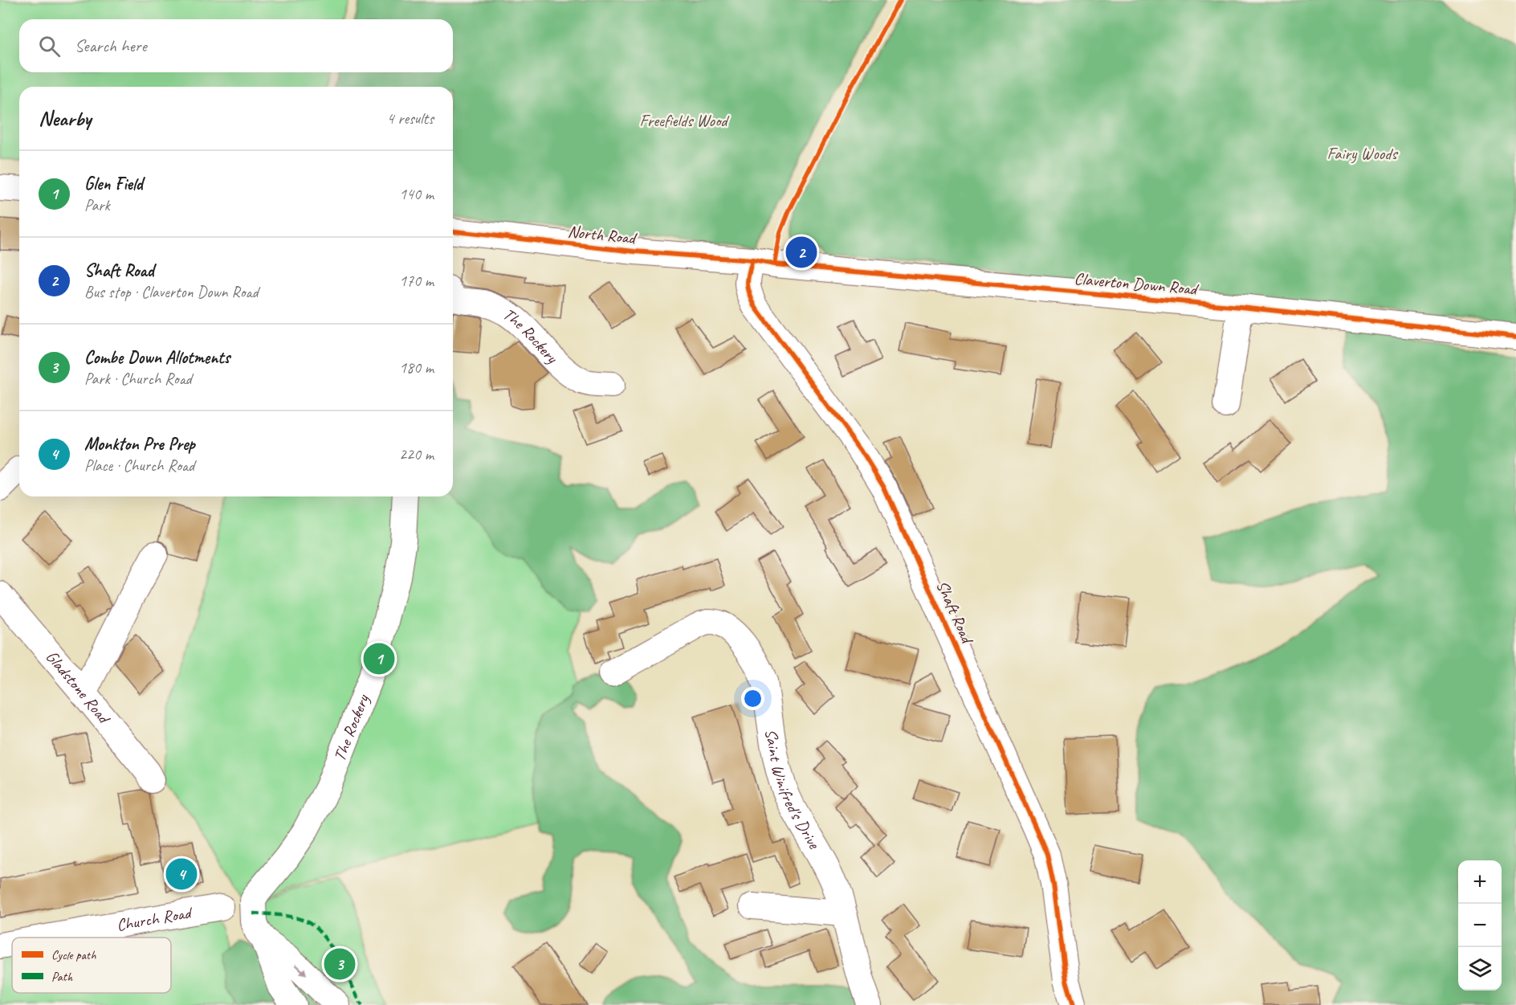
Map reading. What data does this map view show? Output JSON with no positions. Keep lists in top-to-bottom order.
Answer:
{
  "streets": {
    "street": [
      "North Road",
      "Claverton Down Road",
      "The Rockery",
      "Shaft Road",
      "Gladstone Road",
      "Saint Winifred's Drive",
      "Church Road"
    ]
  },
  "crossings": [
    ["North Road", "Claverton Down Road"],
    ["North Road", "Shaft Road"],
    ["Claverton Down Road", "Shaft Road"]
  ],
  "parks": ["Freefields Wood", "Fairy Woods"],
  "legend": ["Cycle path", "Path"],
  "page": {
    "search": "Search here",
    "heading": ["Nearby", "4 results"],
    "list": [
      {
        "mark": "1",
        "name": "Glen Field",
        "note": "Park",
        "value": "140 m"
      },
      {
        "mark": "2",
        "name": "Shaft Road",
        "note": "Bus stop · Claverton Down Road",
        "value": "170 m"
      },
      {
        "mark": "3",
        "name": "Combe Down Allotments",
        "note": "Park · Church Road",
        "value": "180 m"
      },
      {
        "mark": "4",
        "name": "Monkton Pre Prep",
        "note": "Place · Church Road",
        "value": "220 m"
      }
    ],
    "pins": [
      "2",
      "1",
      "4",
      "3"
    ],
    "map_buttons": ["+", "−"]
  }
}
